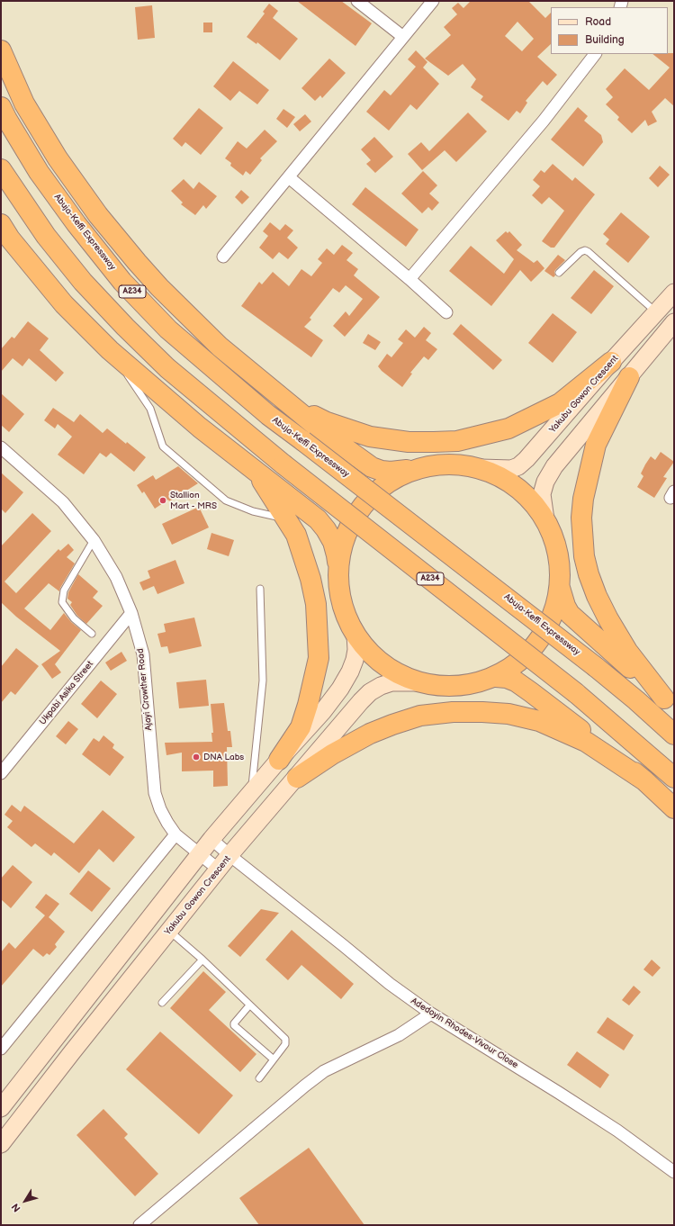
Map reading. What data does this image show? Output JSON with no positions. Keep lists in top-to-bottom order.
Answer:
{
  "streets": {
    "highway": ["Abuja-Keffi Expressway", "A234"],
    "main road": ["Yakubu Gowon Crescent"],
    "street": ["Ajayi Crowther Road", "Ukpabi Asika Street", "Adedoyin Rhodes-Vivour Close"]
  },
  "crossings": [
    ["Yakubu Gowon Crescent", "Ajayi Crowther Road"],
    ["Yakubu Gowon Crescent", "Adedoyin Rhodes-Vivour Close"],
    ["Ajayi Crowther Road", "Ukpabi Asika Street"]
  ],
  "places": ["Stallion Mart - MRS", "DNA Labs"],
  "legend": ["Road", "Building"],
  "north": "bottom left"
}
